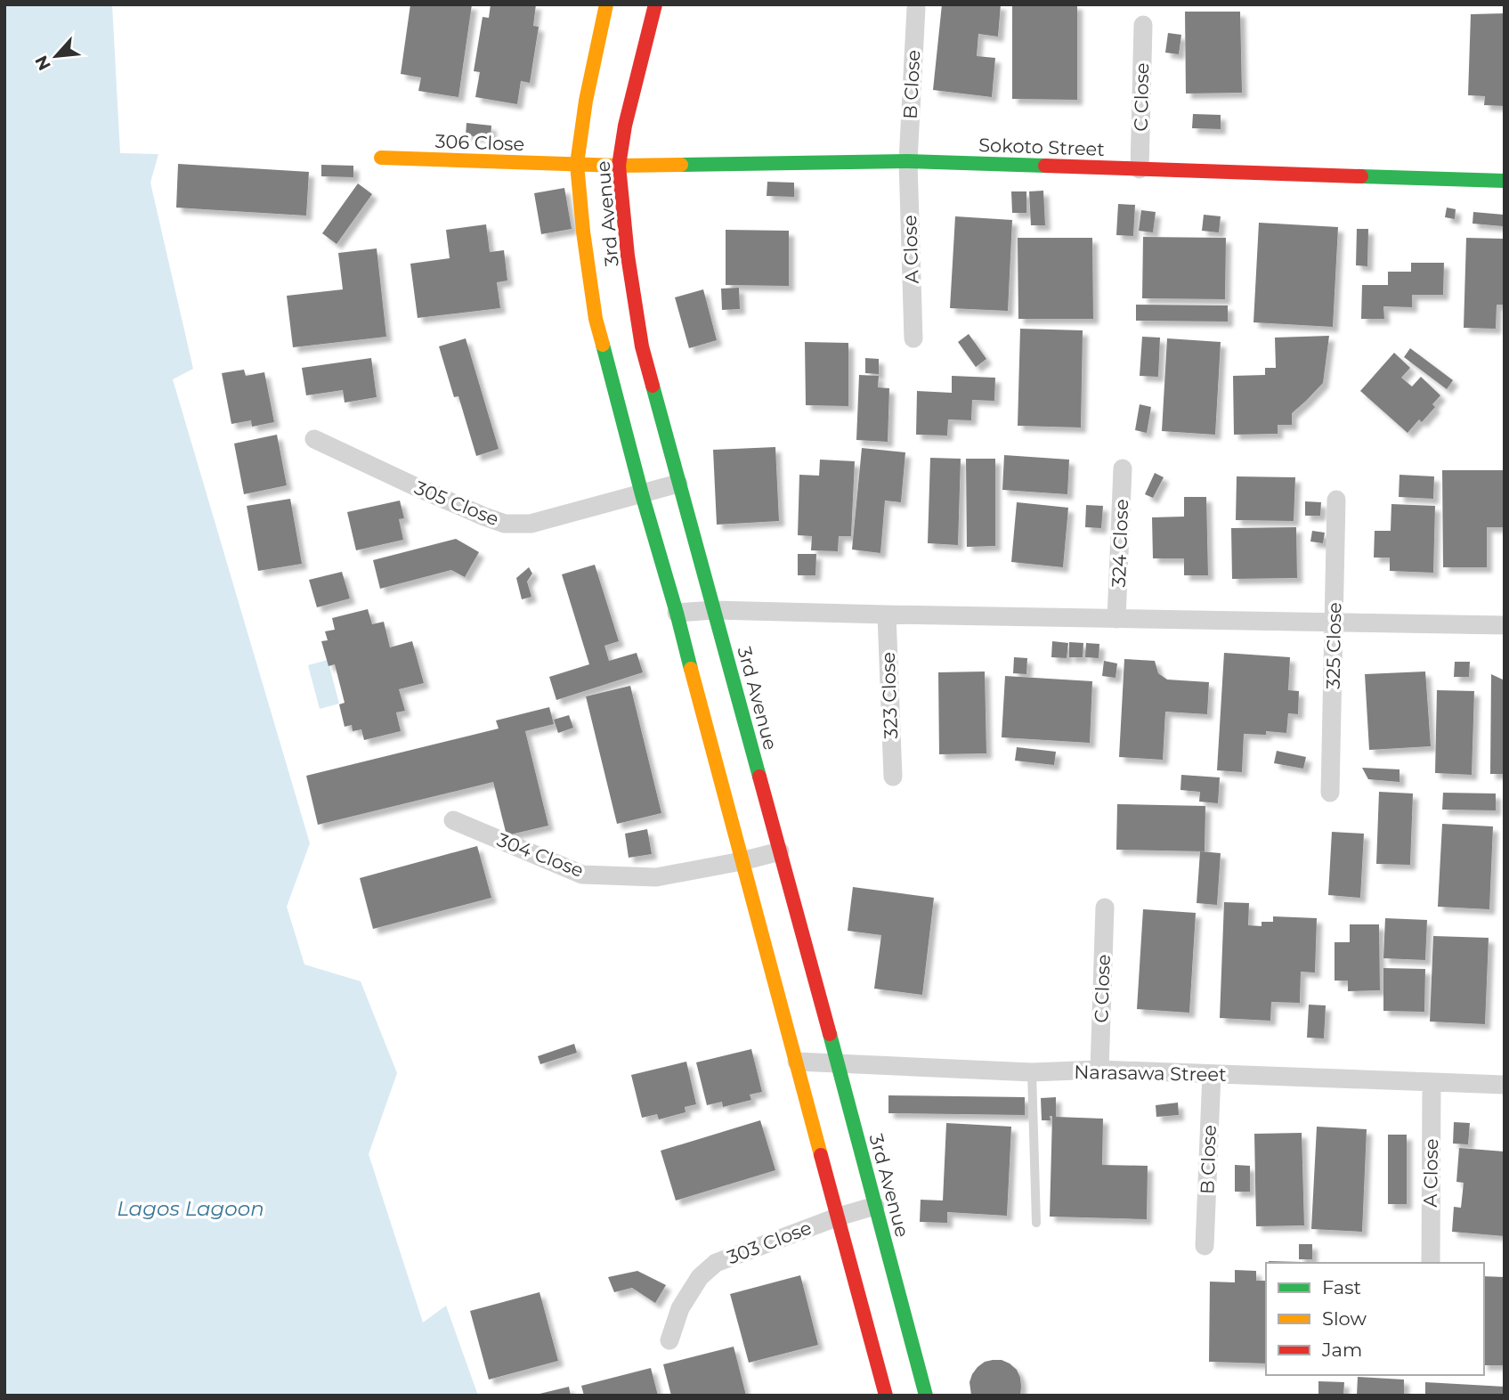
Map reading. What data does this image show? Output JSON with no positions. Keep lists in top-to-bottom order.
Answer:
{
  "streets": {
    "street": [
      "B Close",
      "C Close",
      "306 Close",
      "Sokoto Street",
      "3rd Avenue",
      "A Close",
      "305 Close",
      "324 Close",
      "325 Close",
      "323 Close",
      "304 Close",
      "Narasawa Street",
      "303 Close"
    ]
  },
  "crossings": [
    ["B Close", "Sokoto Street"],
    ["B Close", "A Close"],
    ["B Close", "Narasawa Street"],
    ["C Close", "Sokoto Street"],
    ["C Close", "Narasawa Street"],
    ["306 Close", "Sokoto Street"],
    ["306 Close", "3rd Avenue"],
    ["Sokoto Street", "3rd Avenue"],
    ["Sokoto Street", "A Close"],
    ["3rd Avenue", "305 Close"],
    ["3rd Avenue", "304 Close"],
    ["3rd Avenue", "Narasawa Street"],
    ["3rd Avenue", "303 Close"],
    ["A Close", "Narasawa Street"]
  ],
  "water": ["Lagos Lagoon"],
  "legend": ["Fast", "Slow", "Jam"],
  "north": "bottom left"
}
